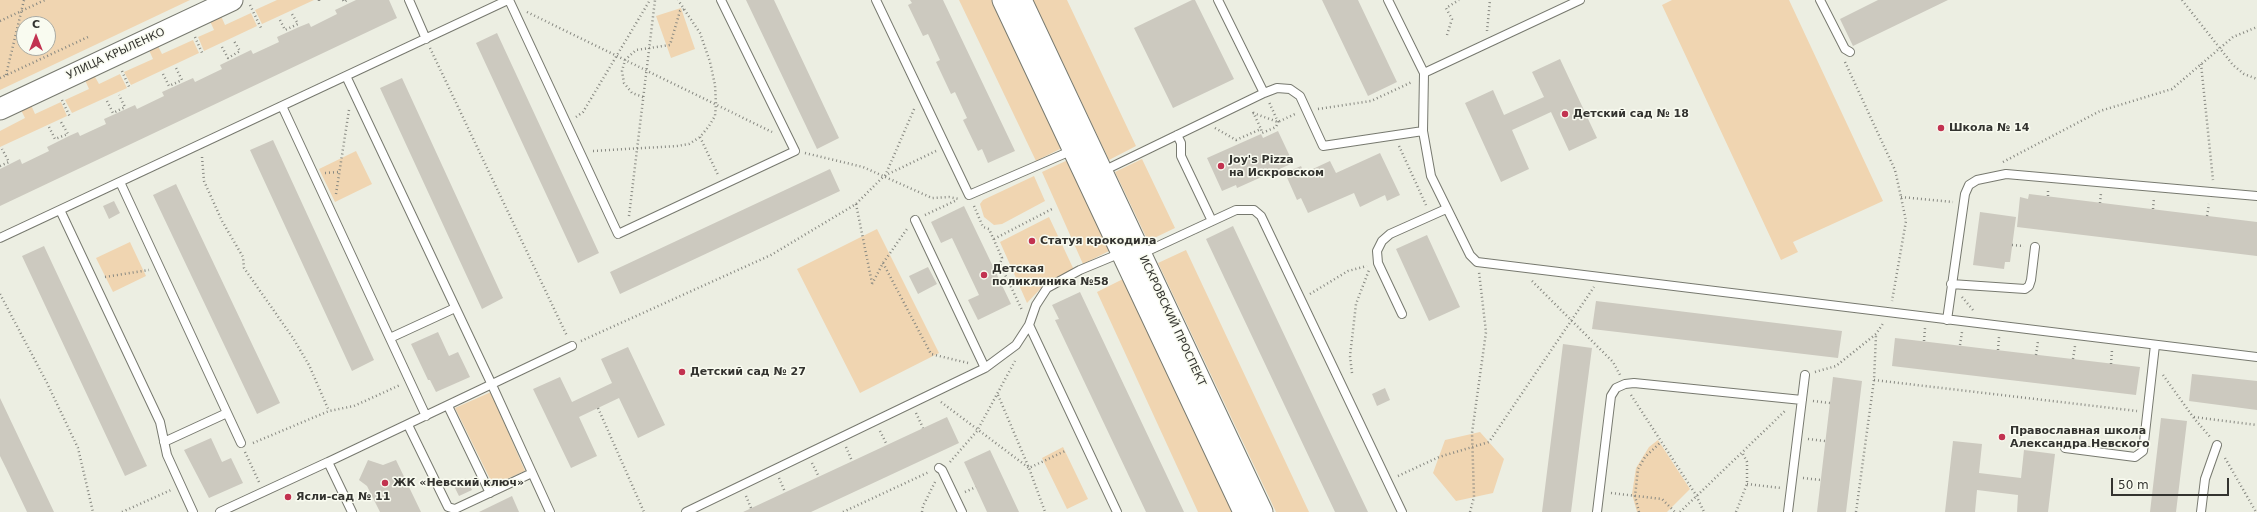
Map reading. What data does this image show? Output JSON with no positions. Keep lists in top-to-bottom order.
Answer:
{
  "streets": {
    "street": ["УЛИЦА КРЫЛЕНКО", "ИСКРОВСКИЙ ПРОСПЕКТ"]
  },
  "places": [
    "Детский сад № 18",
    "Школа № 14",
    "Joy's Pizza на Искровском",
    "Статуя крокодила",
    "Детская поликлиника №58",
    "Детский сад № 27",
    "Православная школа Александра Невского",
    "ЖК «Невский ключ»",
    "Ясли-сад № 11"
  ],
  "scale_bar": "50 m",
  "north": "top"
}
